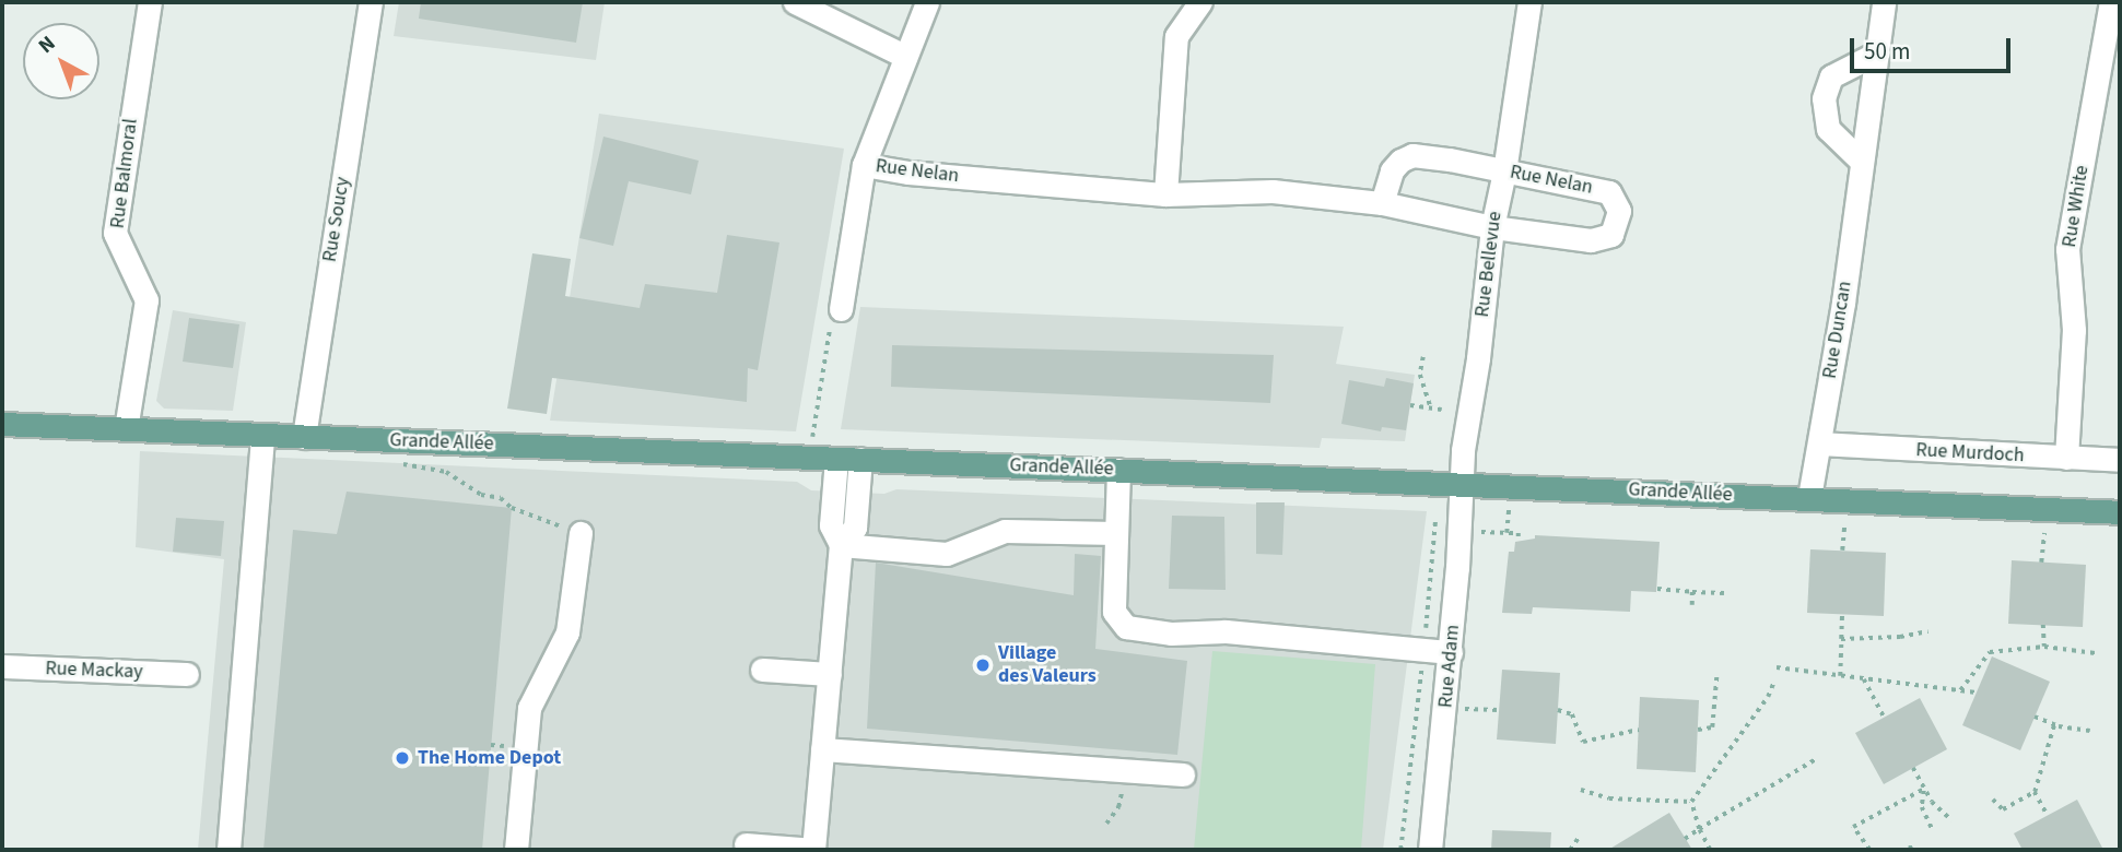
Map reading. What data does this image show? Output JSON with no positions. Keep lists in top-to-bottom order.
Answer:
{
  "streets": {
    "main road": ["Grande Allée"],
    "street": [
      "Rue Nelan",
      "Rue Balmoral",
      "Rue White",
      "Rue Soucy",
      "Rue Bellevue",
      "Rue Duncan",
      "Rue Murdoch",
      "Rue Adam",
      "Rue Mackay"
    ]
  },
  "crossings": [
    ["Rue Nelan", "Rue Bellevue"],
    ["Rue Balmoral", "Grande Allée"],
    ["Rue White", "Rue Murdoch"],
    ["Rue Soucy", "Grande Allée"],
    ["Rue Bellevue", "Grande Allée"],
    ["Rue Bellevue", "Rue Adam"],
    ["Rue Duncan", "Grande Allée"],
    ["Rue Duncan", "Rue Murdoch"],
    ["Grande Allée", "Rue Adam"]
  ],
  "places": ["Village des Valeurs", "The Home Depot"],
  "scale_bar": "50 m",
  "north": "top left"
}
